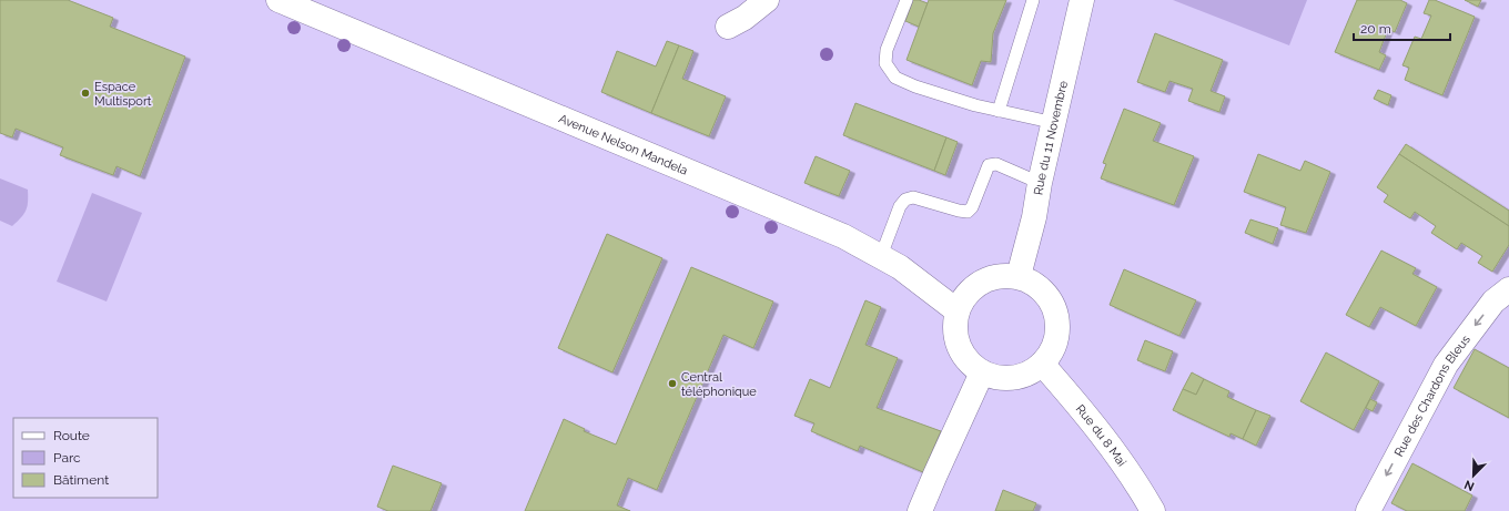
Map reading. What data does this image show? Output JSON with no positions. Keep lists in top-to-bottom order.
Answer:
{
  "streets": {
    "street": [
      "Rue du 11 Novembre",
      "Avenue Nelson Mandela",
      "Rue des Chardons Bleus",
      "Rue du 8 Mai"
    ]
  },
  "crossings": [
    ["Rue du 11 Novembre", "Avenue Nelson Mandela"],
    ["Rue du 11 Novembre", "Rue du 8 Mai"],
    ["Avenue Nelson Mandela", "Rue du 8 Mai"]
  ],
  "one_way": ["Rue des Chardons Bleus"],
  "places": ["Espace Multisport", "Central téléphonique"],
  "legend": ["Route", "Parc", "Bâtiment"],
  "scale_bar": "20 m",
  "north": "bottom left"
}
